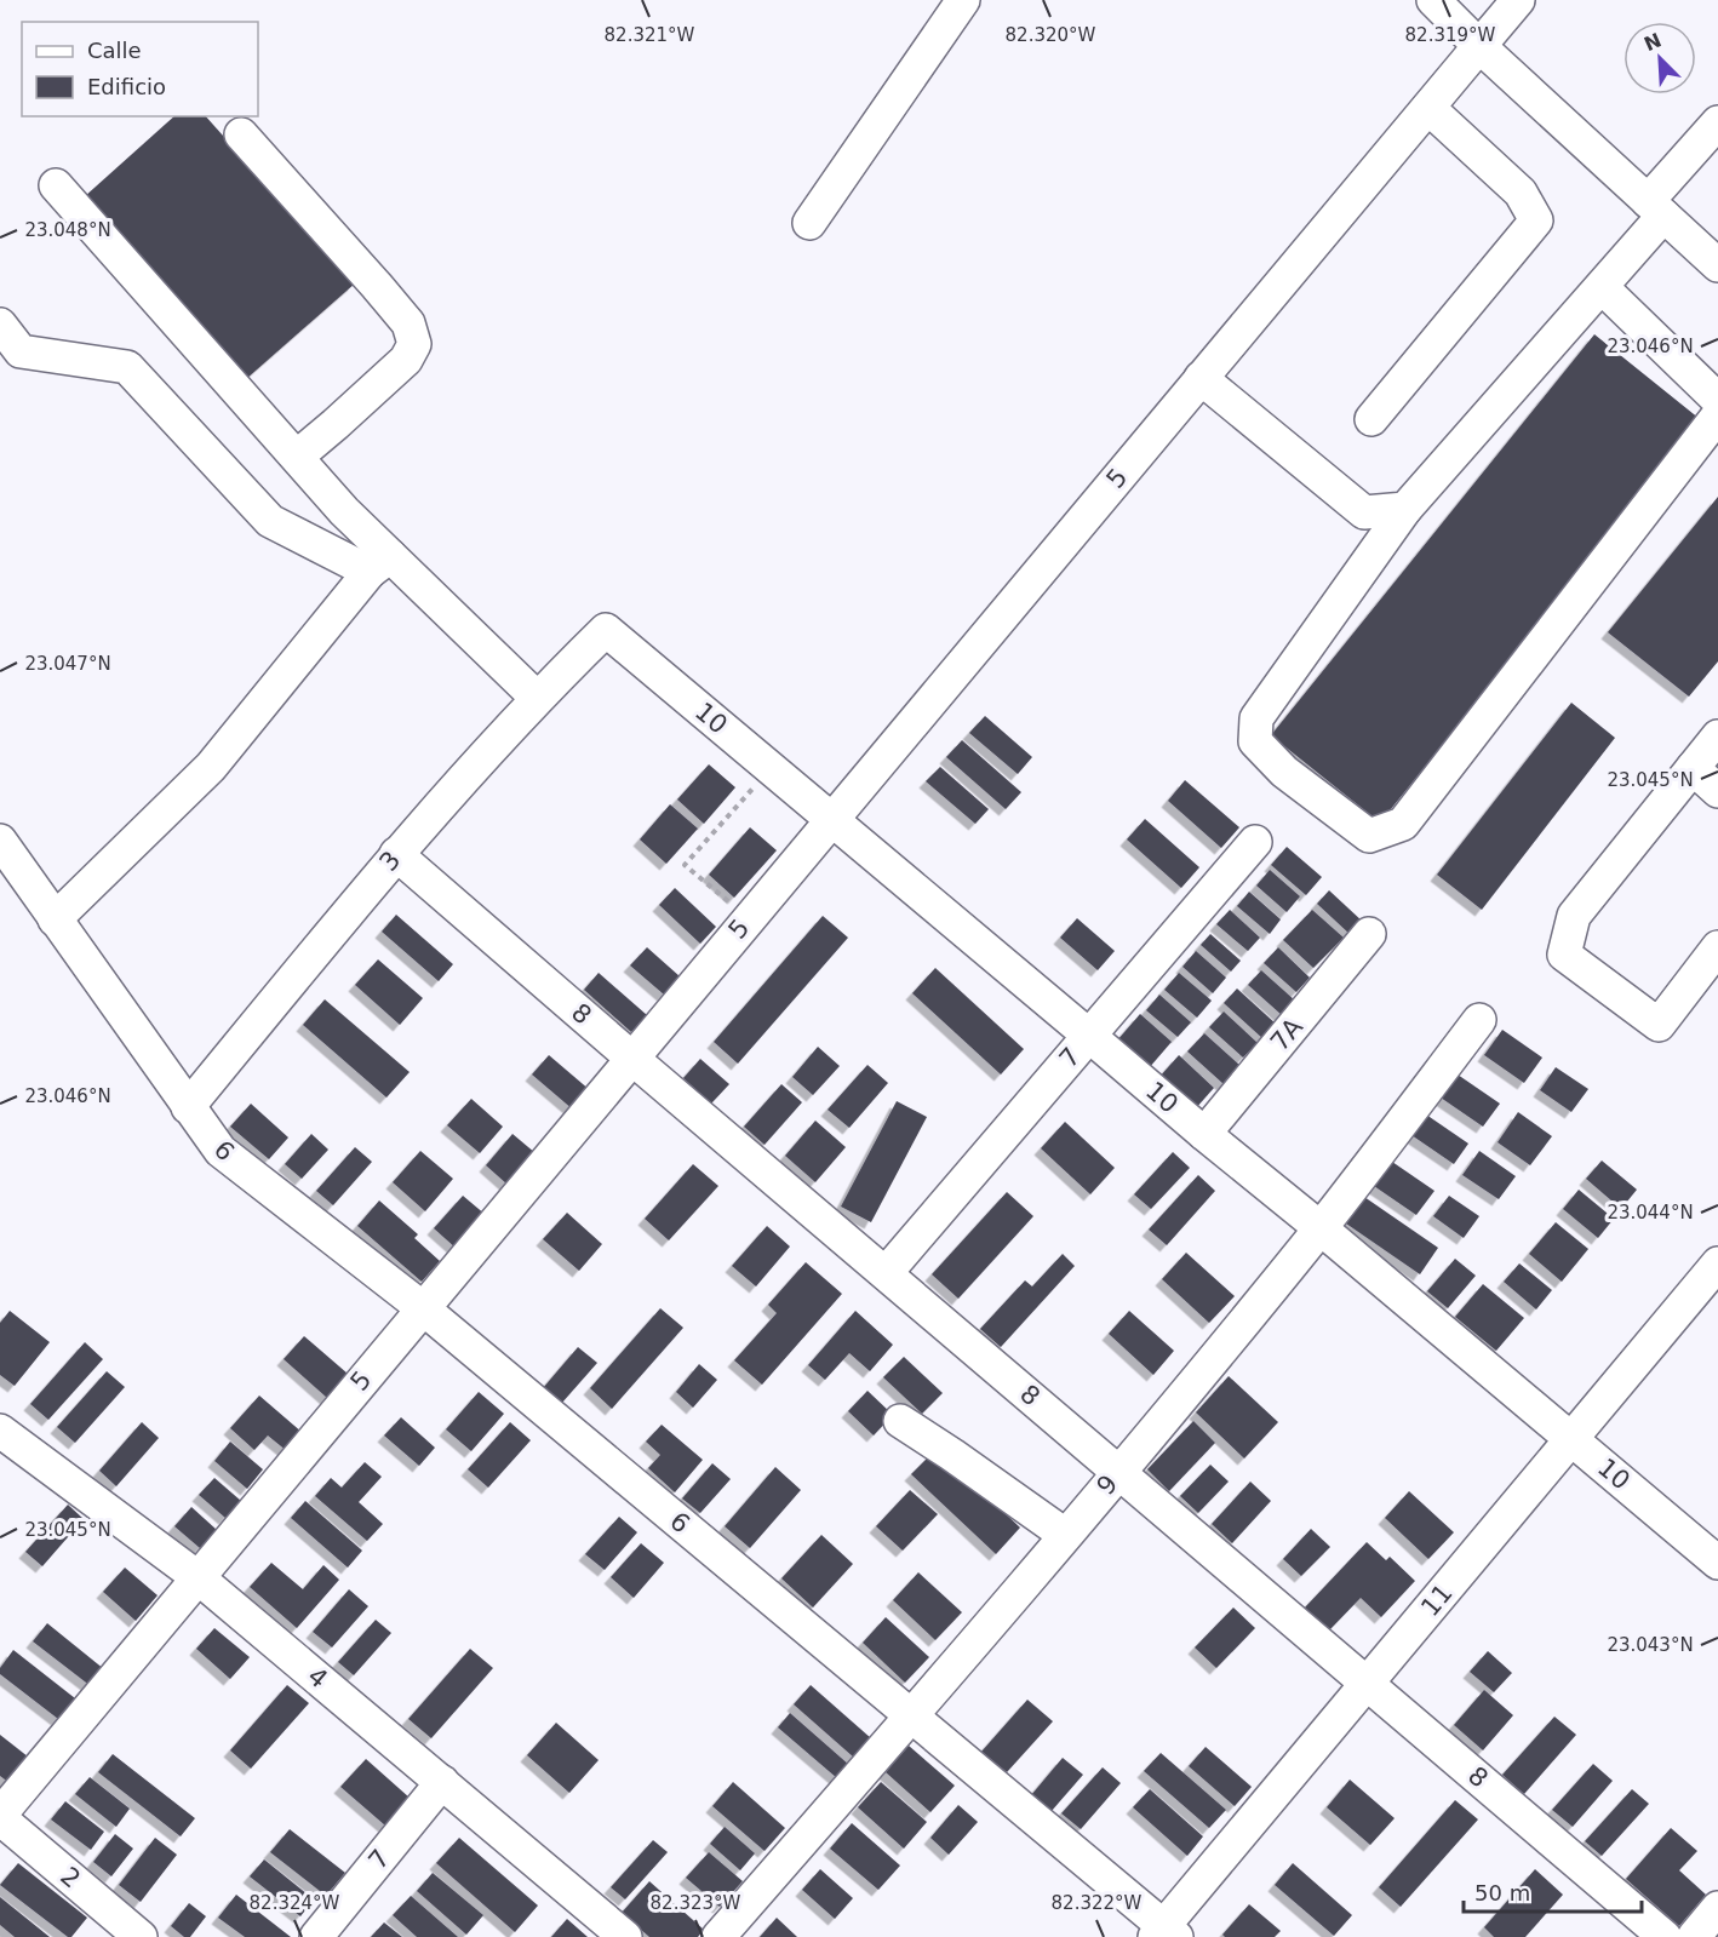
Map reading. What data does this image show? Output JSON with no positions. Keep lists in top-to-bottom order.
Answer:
{
  "streets": {
    "street": [
      "5",
      "10",
      "3",
      "8",
      "7A",
      "7",
      "6",
      "9",
      "11",
      "4",
      "2"
    ]
  },
  "crossings": [
    ["5", "10"],
    ["5", "8"],
    ["5", "6"],
    ["5", "4"],
    ["5", "2"],
    ["10", "3"],
    ["10", "7A"],
    ["10", "7"],
    ["10", "9"],
    ["10", "11"],
    ["3", "8"],
    ["3", "6"],
    ["8", "7"],
    ["8", "9"],
    ["8", "11"],
    ["7", "4"],
    ["6", "9"],
    ["6", "11"]
  ],
  "legend": ["Calle", "Edificio"],
  "scale_bar": "50 m",
  "north": "top left",
  "coordinates": [
    "82.321°W",
    "82.319°W",
    "82.320°W",
    "23.048°N",
    "23.046°N",
    "23.047°N",
    "23.045°N",
    "23.044°N",
    "23.043°N",
    "82.324°W",
    "82.323°W",
    "82.322°W"
  ]
}
